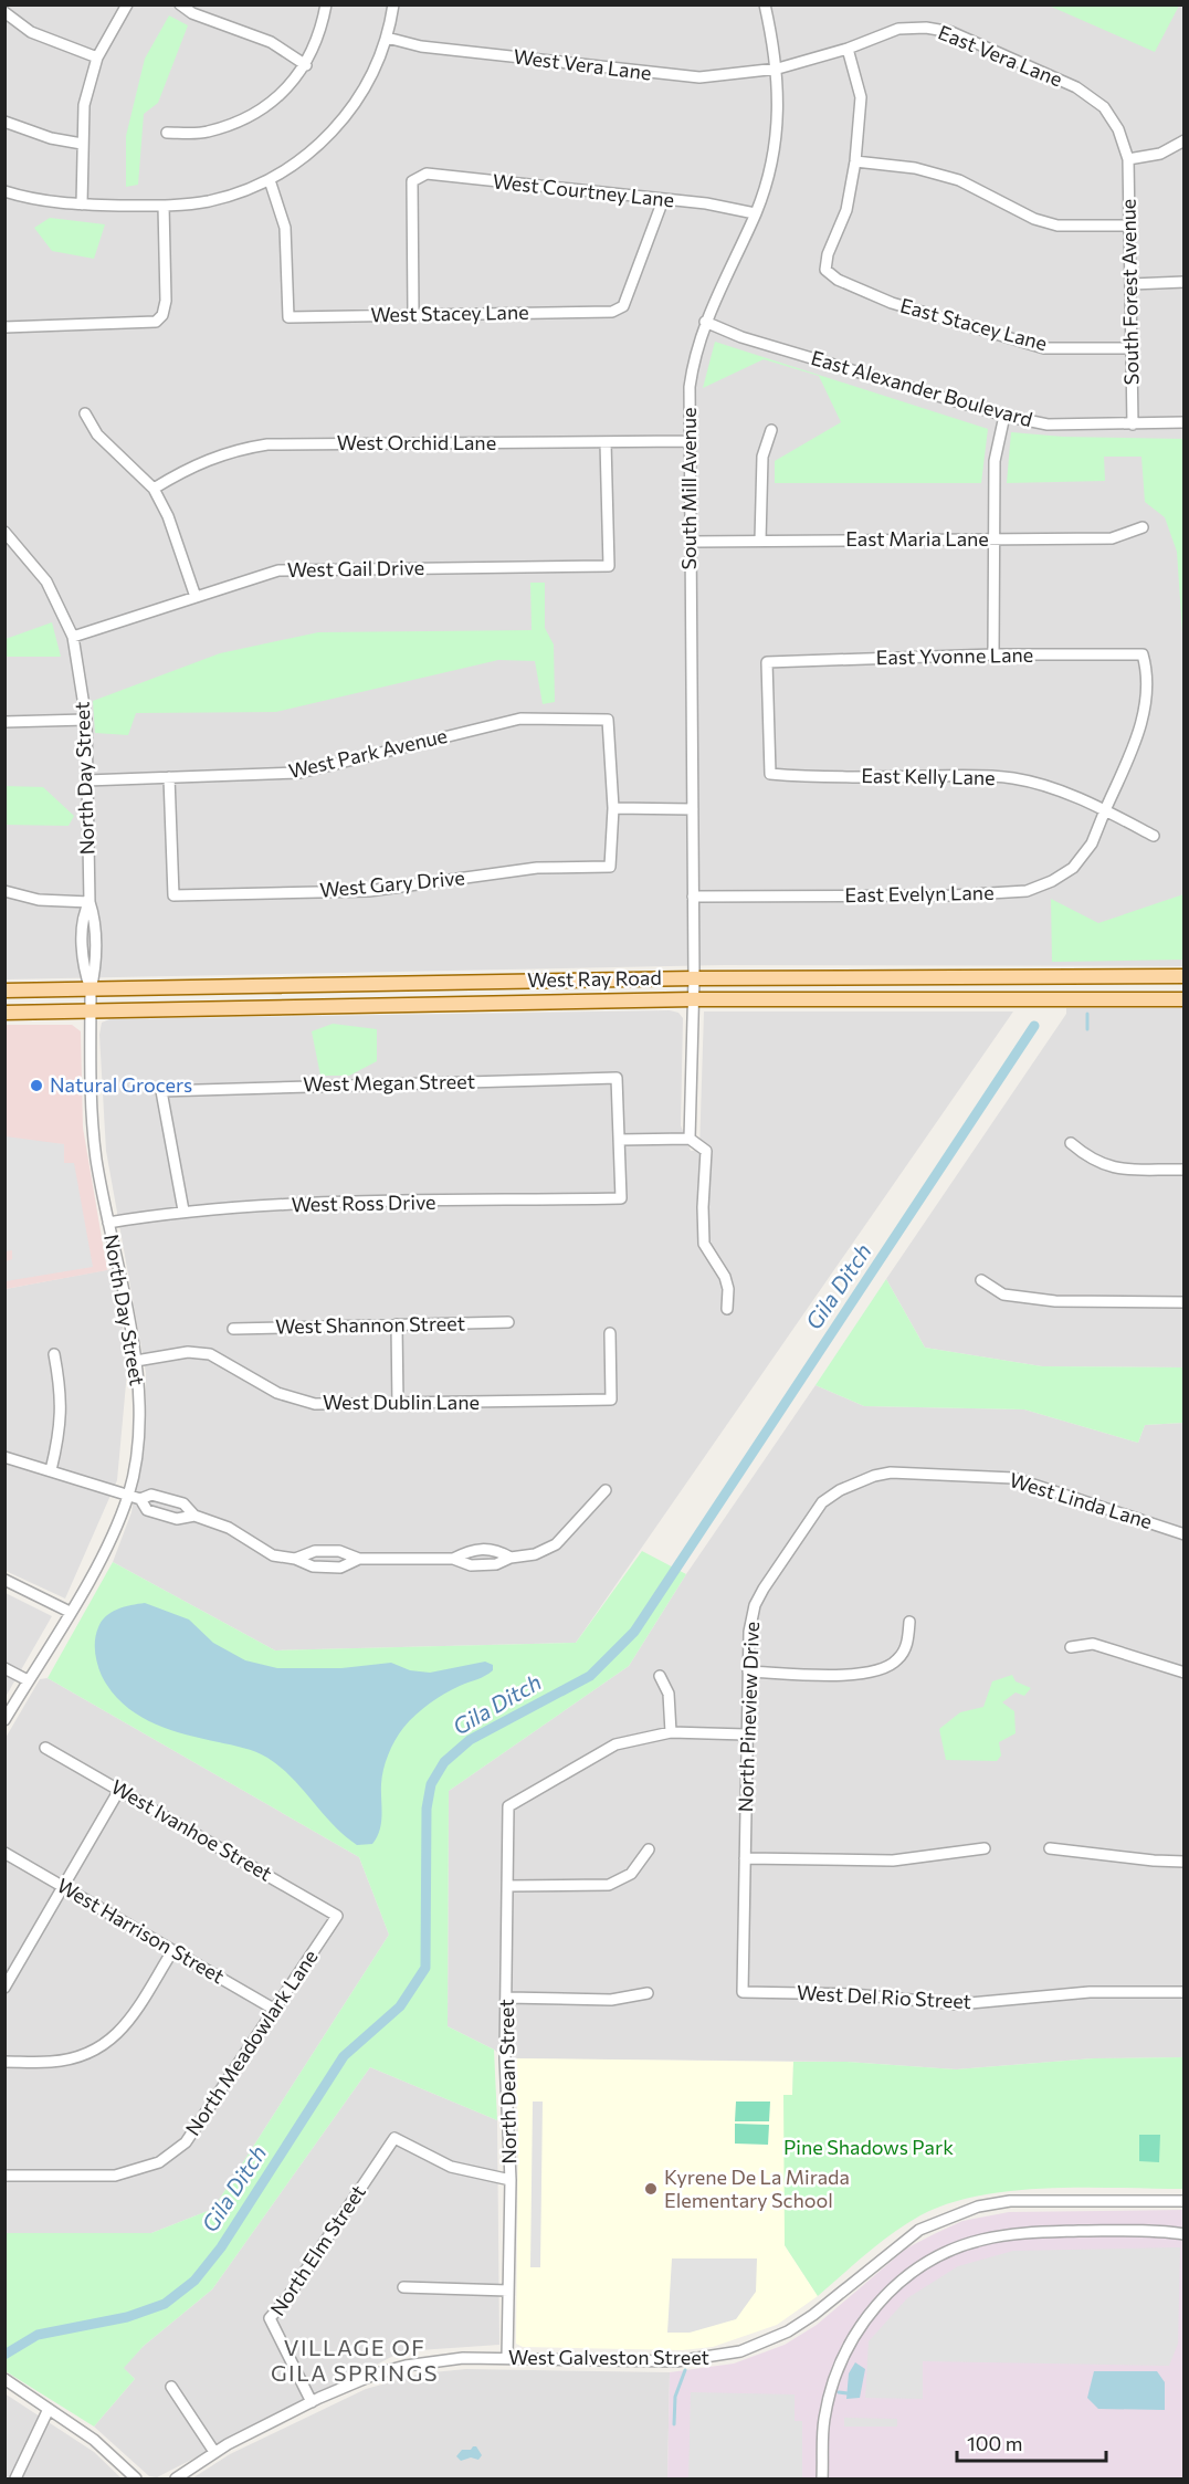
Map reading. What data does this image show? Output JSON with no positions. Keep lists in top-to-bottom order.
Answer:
{
  "streets": {
    "main road": ["West Ray Road"],
    "street": [
      "East Vera Lane",
      "West Vera Lane",
      "West Courtney Lane",
      "South Forest Avenue",
      "West Stacey Lane",
      "East Stacey Lane",
      "East Alexander Boulevard",
      "West Orchid Lane",
      "South Mill Avenue",
      "East Maria Lane",
      "West Gail Drive",
      "East Yvonne Lane",
      "West Park Avenue",
      "East Kelly Lane",
      "North Day Street",
      "West Gary Drive",
      "East Evelyn Lane",
      "West Megan Street",
      "West Ross Drive",
      "West Shannon Street",
      "West Dublin Lane",
      "West Linda Lane",
      "North Pineview Drive",
      "West Ivanhoe Street",
      "West Harrison Street",
      "West Del Rio Street",
      "North Meadowlark Lane",
      "North Dean Street",
      "North Elm Street",
      "West Galveston Street"
    ]
  },
  "crossings": [
    ["East Vera Lane", "West Vera Lane"],
    ["East Vera Lane", "South Forest Avenue"],
    ["East Vera Lane", "South Mill Avenue"],
    ["West Vera Lane", "South Mill Avenue"],
    ["West Courtney Lane", "West Stacey Lane"],
    ["West Courtney Lane", "South Mill Avenue"],
    ["South Forest Avenue", "East Stacey Lane"],
    ["South Forest Avenue", "East Alexander Boulevard"],
    ["East Alexander Boulevard", "South Mill Avenue"],
    ["West Orchid Lane", "South Mill Avenue"],
    ["West Orchid Lane", "West Gail Drive"],
    ["South Mill Avenue", "East Maria Lane"],
    ["South Mill Avenue", "East Evelyn Lane"],
    ["South Mill Avenue", "West Ray Road"],
    ["West Gail Drive", "North Day Street"],
    ["East Yvonne Lane", "East Kelly Lane"],
    ["East Yvonne Lane", "East Evelyn Lane"],
    ["West Park Avenue", "North Day Street"],
    ["West Park Avenue", "West Gary Drive"],
    ["East Kelly Lane", "East Evelyn Lane"],
    ["North Day Street", "West Ray Road"],
    ["North Day Street", "West Ross Drive"],
    ["North Day Street", "West Dublin Lane"],
    ["West Megan Street", "West Ross Drive"],
    ["West Linda Lane", "North Pineview Drive"],
    ["North Pineview Drive", "West Del Rio Street"],
    ["West Ivanhoe Street", "North Meadowlark Lane"],
    ["West Harrison Street", "North Meadowlark Lane"],
    ["North Dean Street", "North Elm Street"],
    ["North Dean Street", "West Galveston Street"],
    ["North Elm Street", "West Galveston Street"]
  ],
  "districts": ["VILLAGE OF GILA SPRINGS"],
  "water": ["Gila Ditch"],
  "parks": ["Pine Shadows Park"],
  "places": ["Natural Grocers", "Kyrene De La Mirada Elementary School"],
  "scale_bar": "100 m"
}
